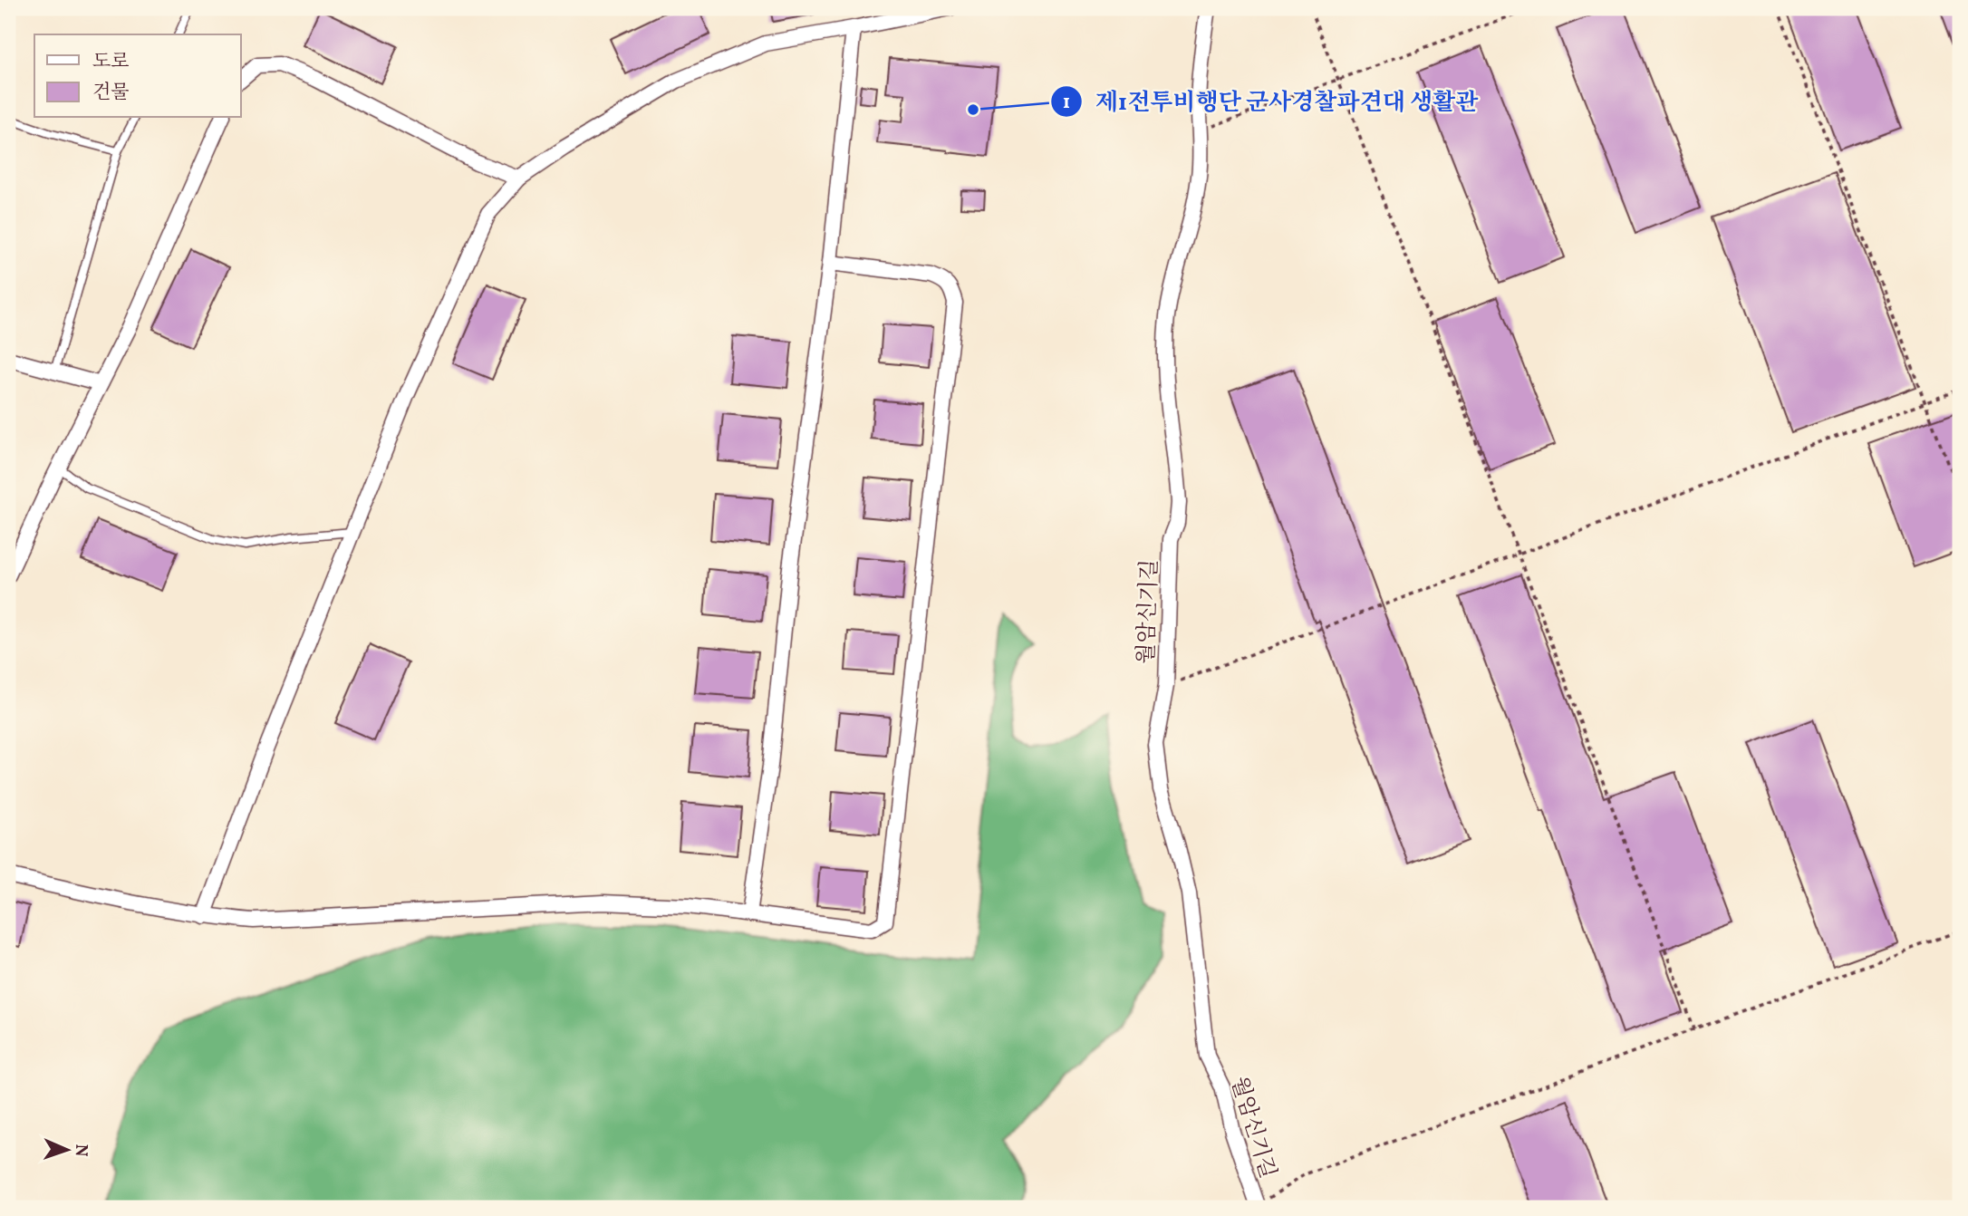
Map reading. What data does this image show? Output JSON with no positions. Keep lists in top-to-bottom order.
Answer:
{
  "streets": {
    "street": ["월암신기길"]
  },
  "places": ["제1전투비행단 군사경찰파견대 생활관"],
  "legend": ["도로", "건물"],
  "north": "right"
}
